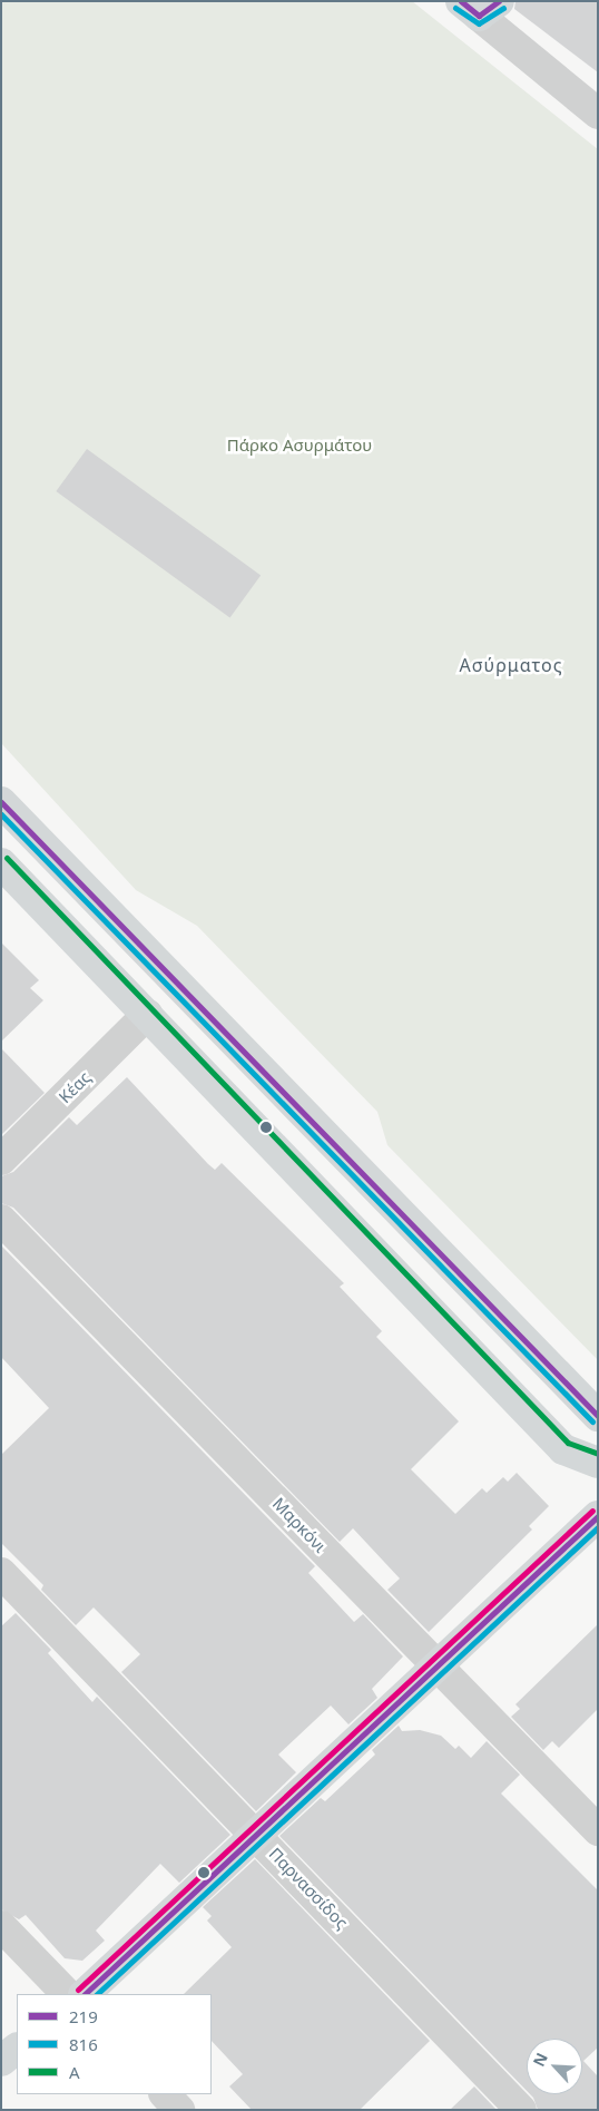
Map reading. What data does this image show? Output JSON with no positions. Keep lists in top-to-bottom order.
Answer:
{
  "streets": {
    "street": ["Κέας", "Μαρκόνι", "Παρνασσίδος"]
  },
  "districts": ["Ασύρματος"],
  "parks": ["Πάρκο Ασυρμάτου"],
  "lines": ["transit line 219", "transit line 816", "transit line Α"],
  "legend": ["219", "816", "Α"],
  "north": "top left"
}
